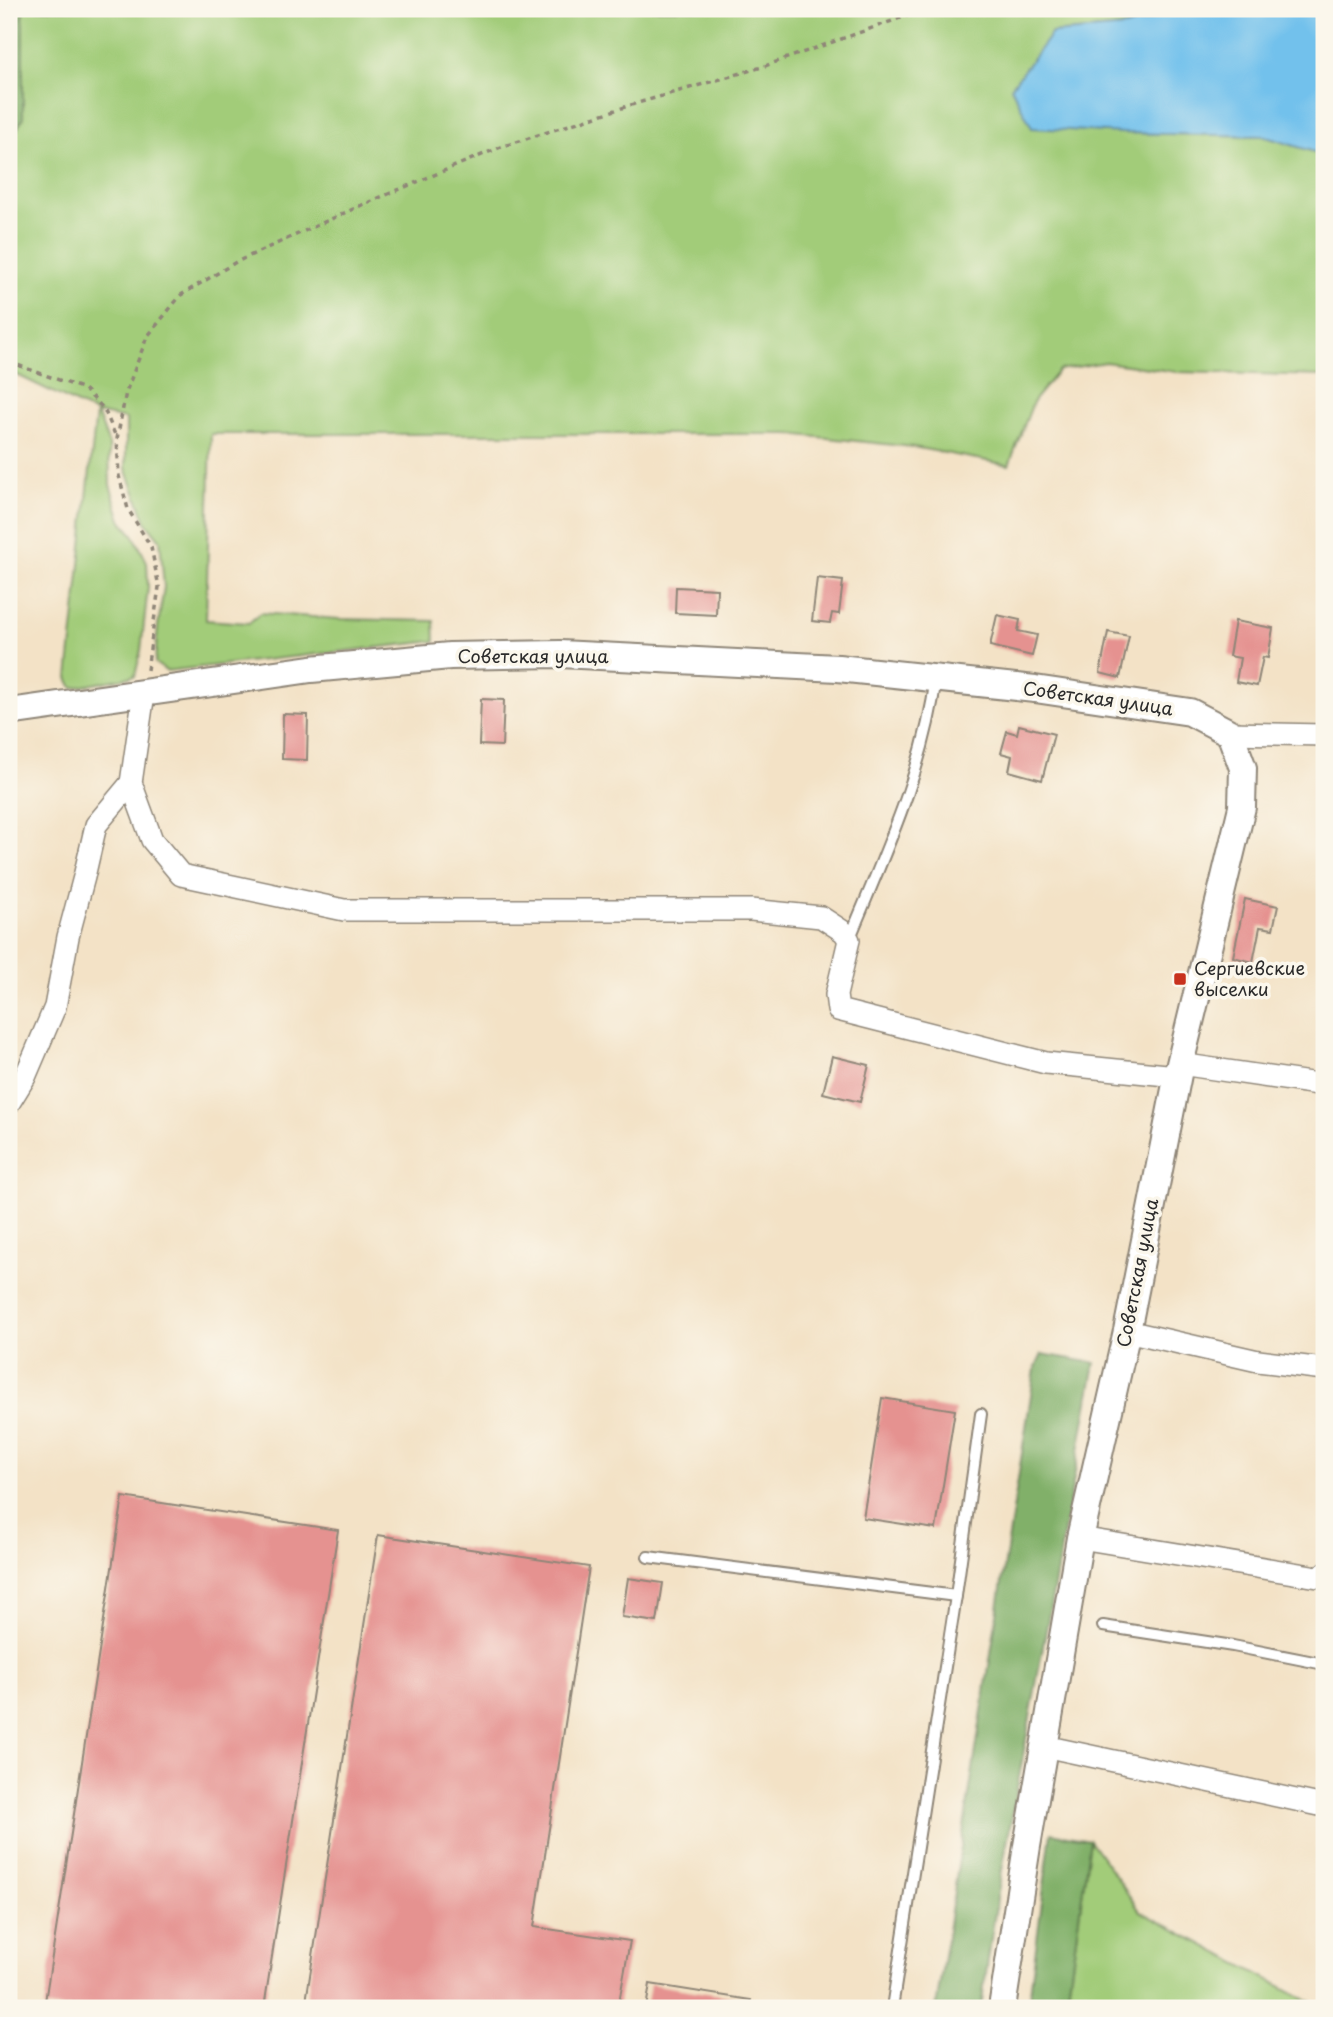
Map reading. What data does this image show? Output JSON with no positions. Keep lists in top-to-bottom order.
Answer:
{
  "streets": {
    "street": ["Советская улица"]
  },
  "places": {
    "transit": ["Сергиевские выселки"]
  }
}
